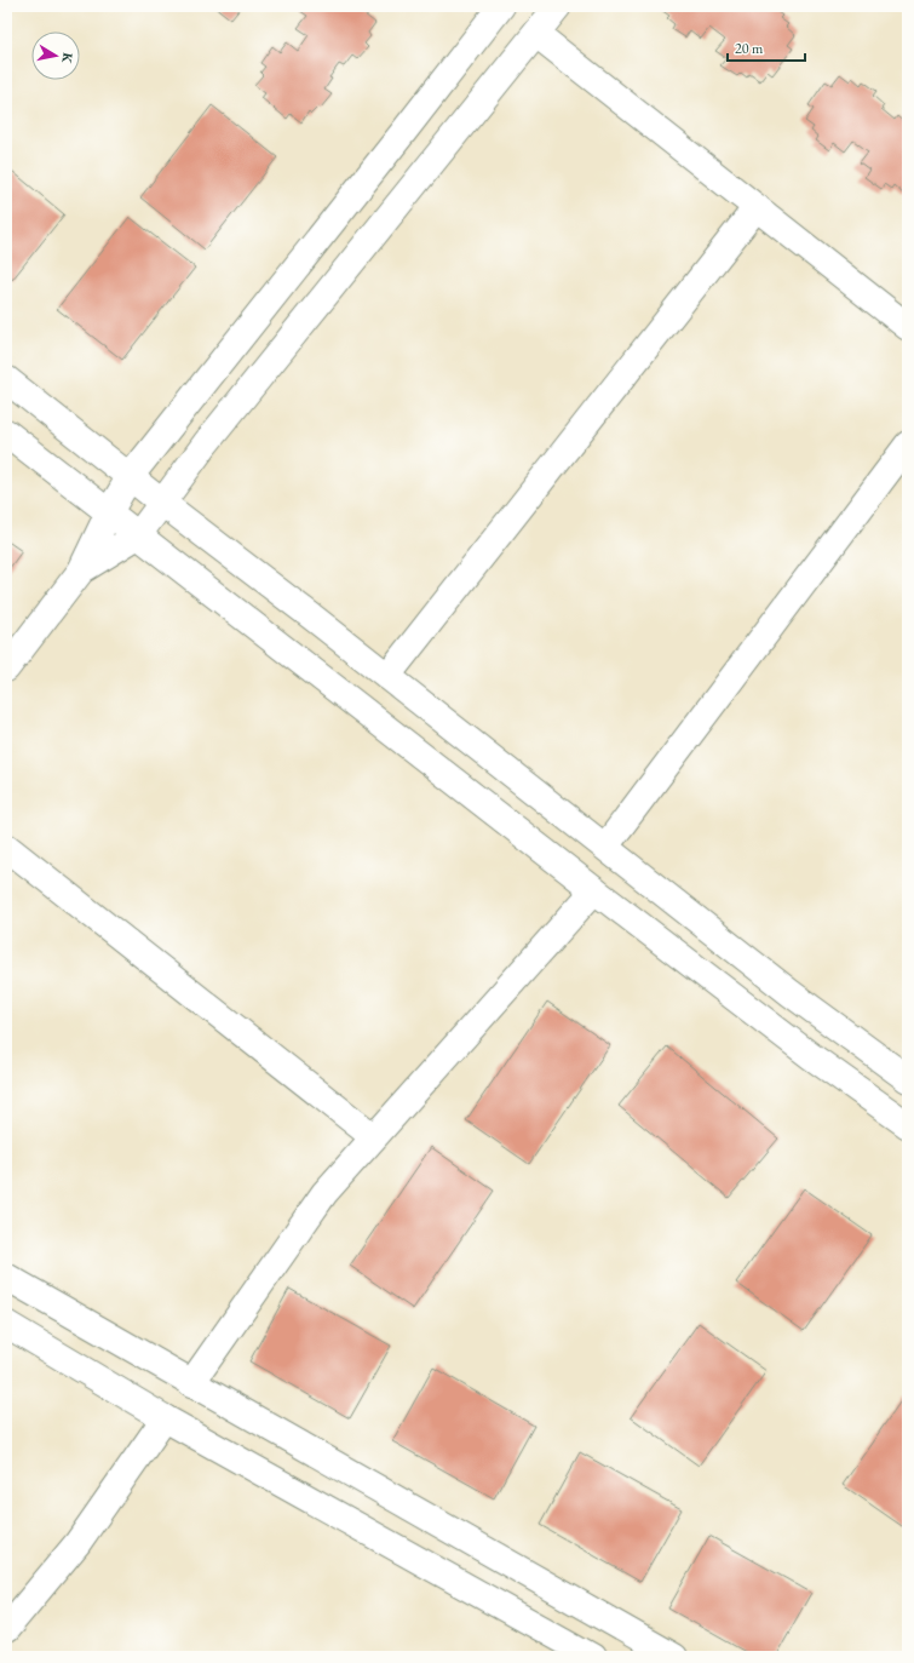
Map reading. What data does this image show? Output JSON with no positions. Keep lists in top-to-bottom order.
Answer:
{
  "scale_bar": "20 m",
  "north": "right"
}
